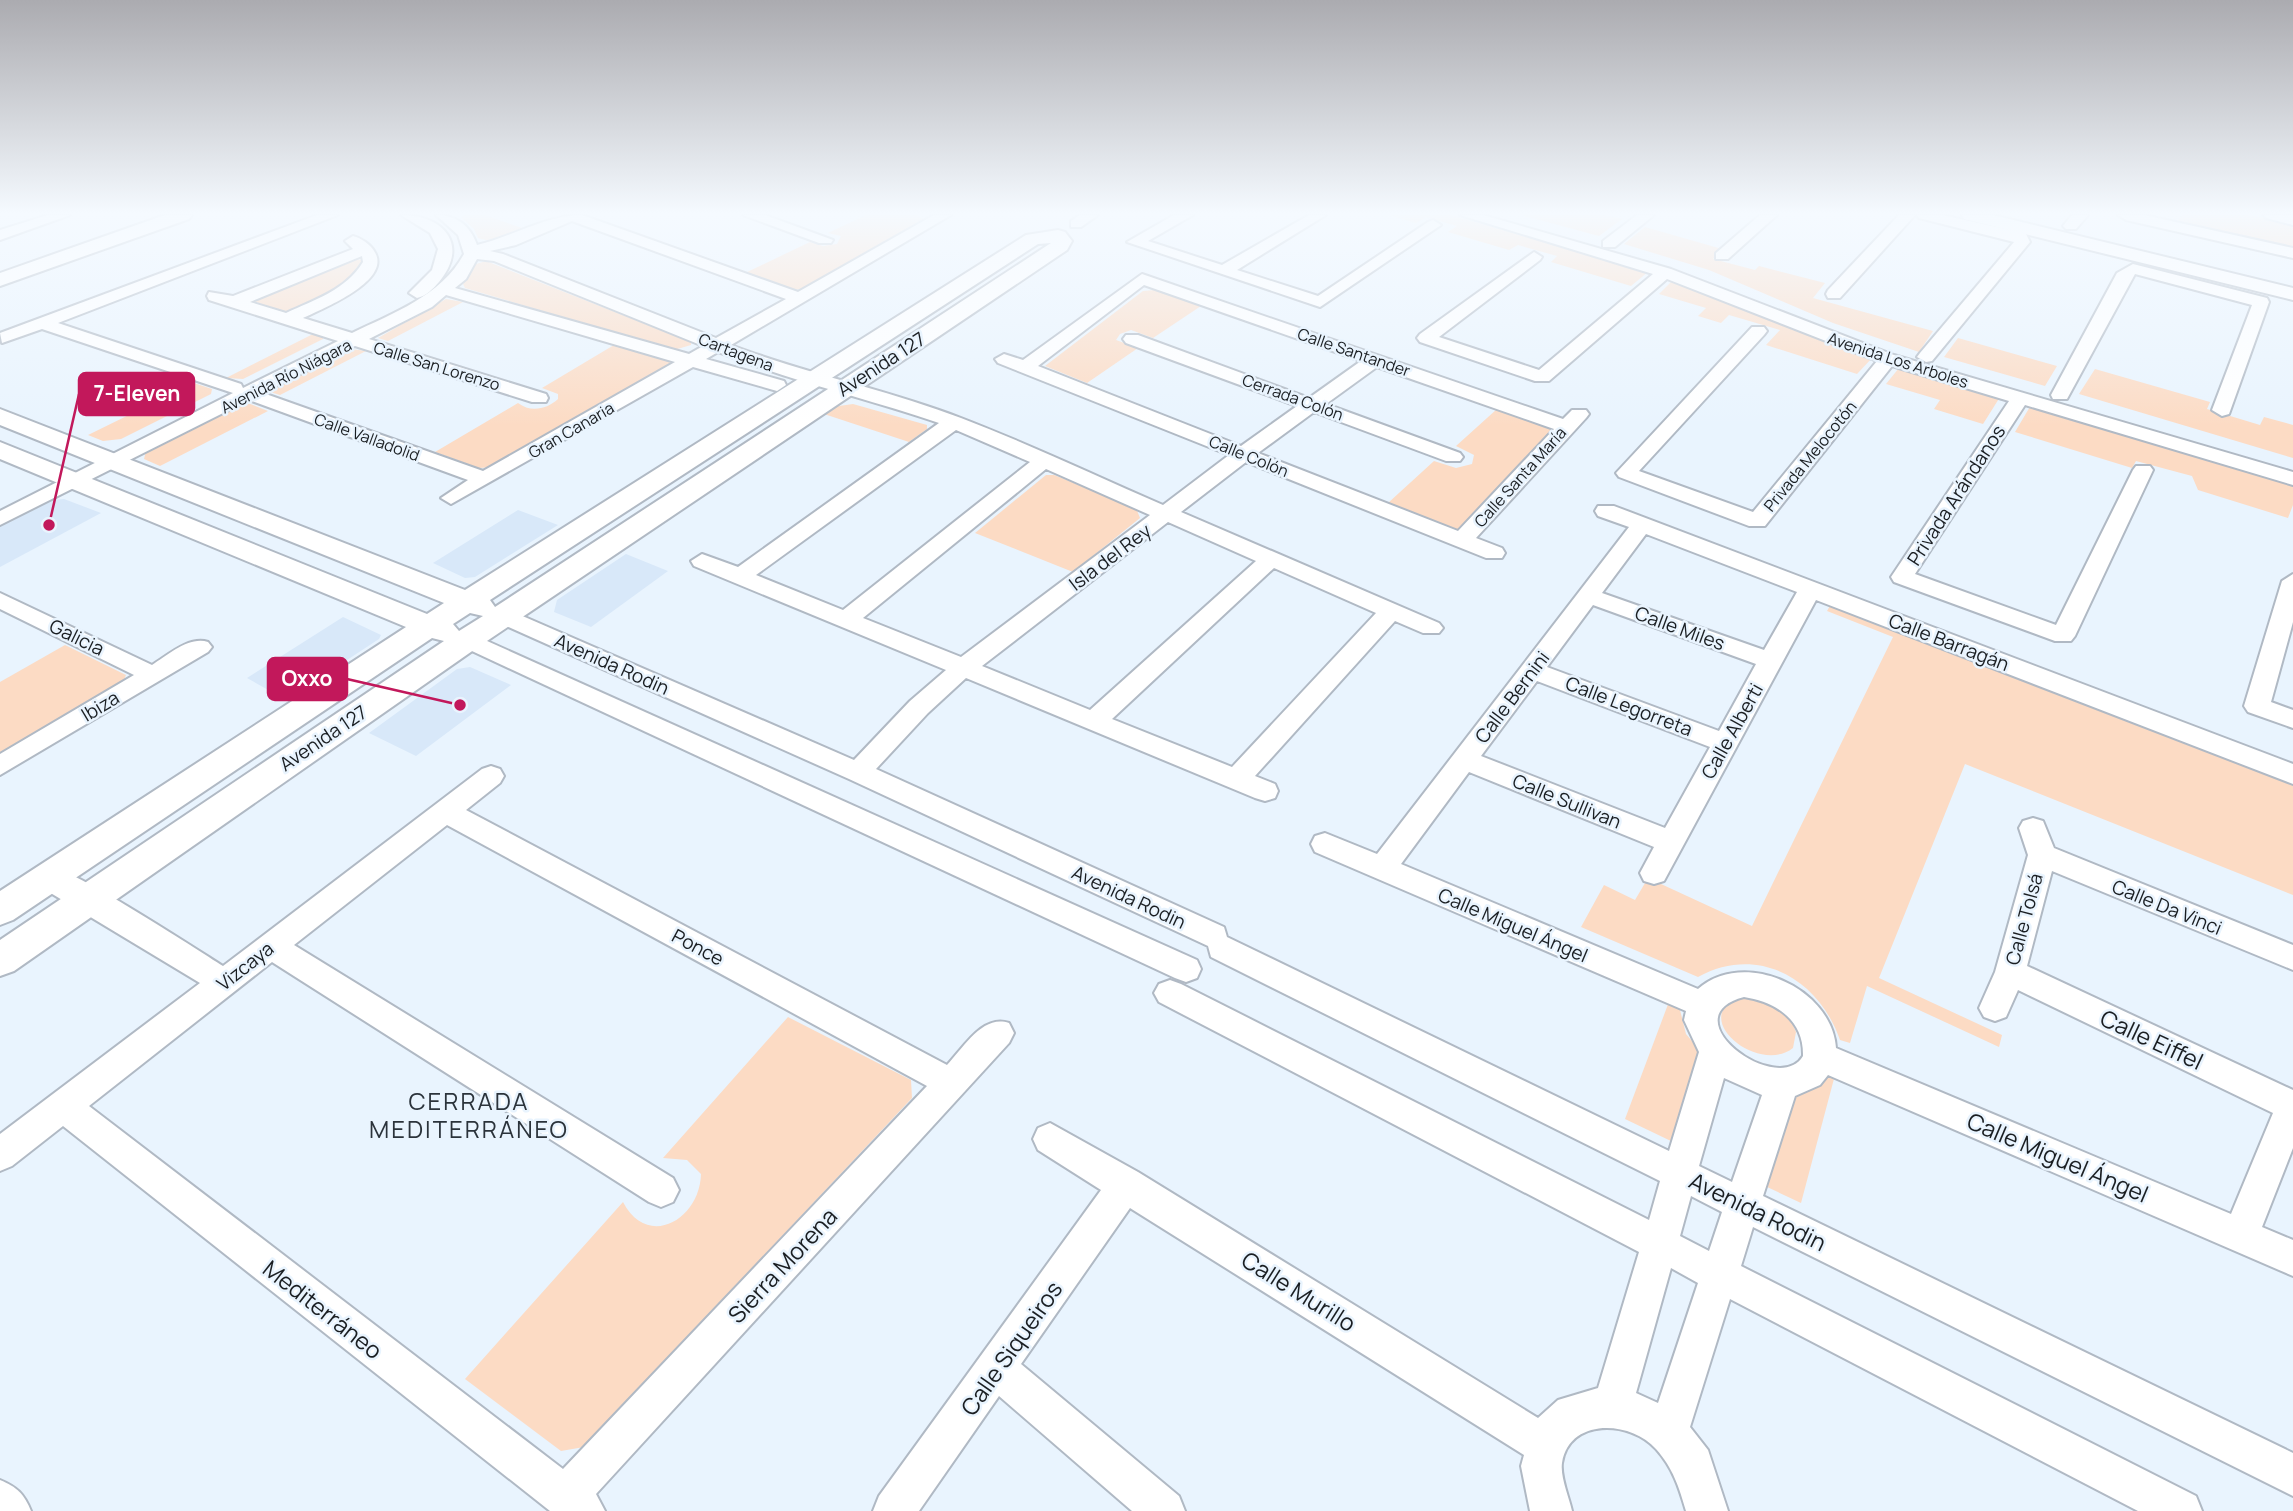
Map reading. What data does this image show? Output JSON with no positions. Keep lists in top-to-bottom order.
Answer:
{
  "streets": {
    "main road": ["Avenida 127", "Avenida Rodin"],
    "street": [
      "Cartagena",
      "Calle Santander",
      "Avenida Los Arboles",
      "Calle San Lorenzo",
      "Avenida Río Niágara",
      "Cerrada Colón",
      "Gran Canaria",
      "Calle Valladolid",
      "Calle Colón",
      "Privada Melocotón",
      "Calle Santa María",
      "Privada Arándanos",
      "Isla del Rey",
      "Calle Miles",
      "Galicia",
      "Calle Barragán",
      "Calle Bernini",
      "Ibiza",
      "Calle Legorreta",
      "Calle Alberti",
      "Calle Sullivan",
      "Calle Da Vinci",
      "Calle Tolsá",
      "Calle Miguel Ángel",
      "Ponce",
      "Vizcaya",
      "Calle Eiffel",
      "Sierra Morena",
      "Calle Murillo",
      "Mediterráneo",
      "Calle Siqueiros"
    ]
  },
  "crossings": [
    ["Cartagena", "Avenida 127"],
    ["Cartagena", "Avenida Río Niágara"],
    ["Cartagena", "Gran Canaria"],
    ["Calle Santander", "Calle Santa María"],
    ["Calle Santander", "Isla del Rey"],
    ["Avenida Los Arboles", "Privada Melocotón"],
    ["Avenida Los Arboles", "Privada Arándanos"],
    ["Avenida 127", "Avenida Rodin"],
    ["Calle San Lorenzo", "Avenida Río Niágara"],
    ["Avenida Río Niágara", "Calle Valladolid"],
    ["Avenida Río Niágara", "Avenida Rodin"],
    ["Cerrada Colón", "Isla del Rey"],
    ["Gran Canaria", "Calle Valladolid"],
    ["Calle Colón", "Calle Santa María"],
    ["Calle Colón", "Isla del Rey"],
    ["Isla del Rey", "Avenida Rodin"],
    ["Calle Miles", "Calle Bernini"],
    ["Calle Miles", "Calle Alberti"],
    ["Galicia", "Ibiza"],
    ["Calle Barragán", "Calle Bernini"],
    ["Calle Barragán", "Calle Alberti"],
    ["Calle Bernini", "Calle Legorreta"],
    ["Calle Bernini", "Calle Sullivan"],
    ["Calle Bernini", "Calle Miguel Ángel"],
    ["Calle Legorreta", "Calle Alberti"],
    ["Calle Alberti", "Calle Sullivan"],
    ["Calle Da Vinci", "Calle Tolsá"],
    ["Calle Tolsá", "Calle Eiffel"],
    ["Ponce", "Vizcaya"],
    ["Ponce", "Sierra Morena"],
    ["Vizcaya", "Mediterráneo"],
    ["Sierra Morena", "Mediterráneo"],
    ["Calle Murillo", "Calle Siqueiros"]
  ],
  "districts": ["CERRADA MEDITERRÁNEO"],
  "places": ["7-Eleven", "Oxxo"]
}
